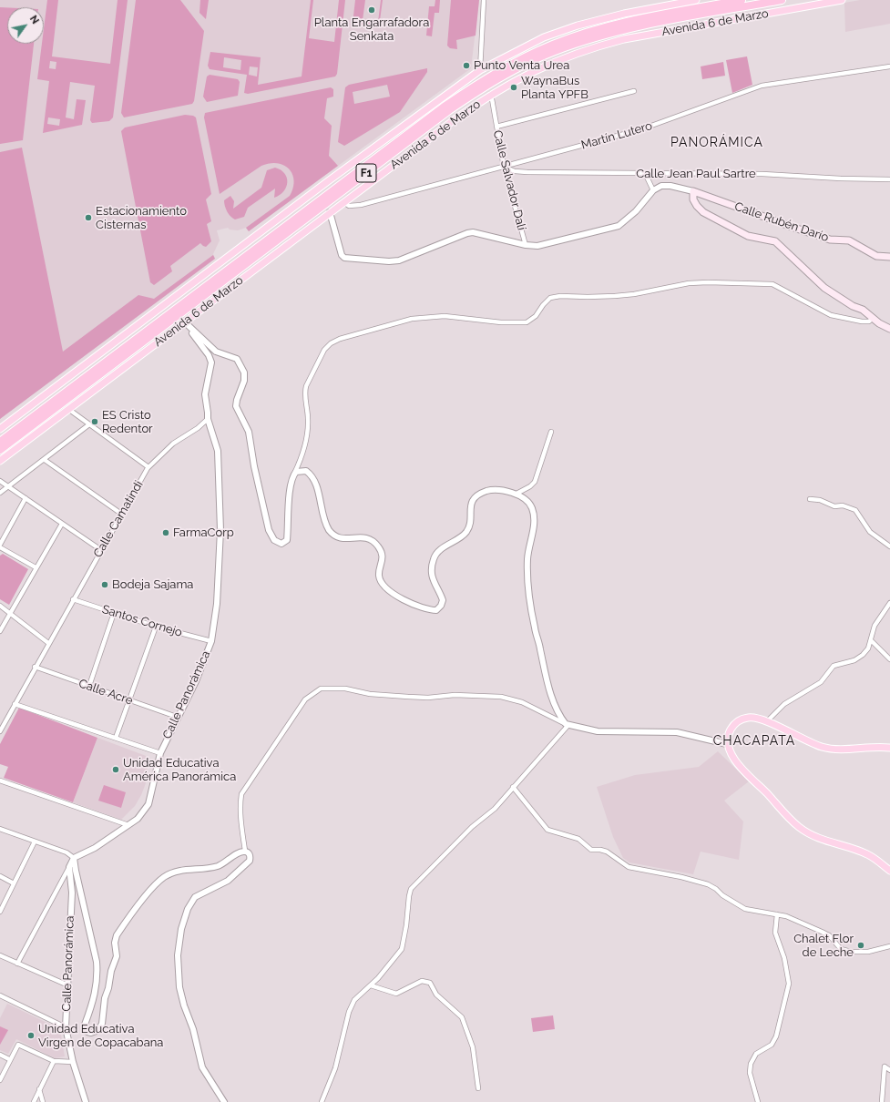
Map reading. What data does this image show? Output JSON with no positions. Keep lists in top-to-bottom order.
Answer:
{
  "streets": {
    "highway": ["Avenida 6 de Marzo", "F1"],
    "main road": ["Calle Rubén Darío"],
    "street": [
      "Martín Lutero",
      "Calle Jean Paul Sartre",
      "Calle Salvador Dalí",
      "Calle Camatindi",
      "Santos Cornejo",
      "Calle Acre",
      "Calle Panorámica"
    ]
  },
  "crossings": [
    ["Avenida 6 de Marzo", "Martín Lutero"],
    ["Avenida 6 de Marzo", "Calle Salvador Dalí"],
    ["Martín Lutero", "Calle Jean Paul Sartre"],
    ["Martín Lutero", "Calle Salvador Dalí"],
    ["Calle Jean Paul Sartre", "Calle Salvador Dalí"],
    ["Calle Camatindi", "Santos Cornejo"],
    ["Calle Camatindi", "Calle Acre"],
    ["Calle Camatindi", "Calle Panorámica"],
    ["Santos Cornejo", "Calle Panorámica"],
    ["Calle Acre", "Calle Panorámica"]
  ],
  "districts": ["PANORÁMICA", "CHACAPATA"],
  "places": [
    "Planta Engarrafadora Senkata",
    "Punto Venta Urea",
    "WaynaBus Planta YPFB",
    "Estacionamiento Cisternas",
    "ES Cristo Redentor",
    "FarmaCorp",
    "Bodeja Sajama",
    "Unidad Educativa América Panorámica",
    "Chalet Flor de Leche",
    "Unidad Educativa Virgen de Copacabana"
  ],
  "north": "top right"
}
